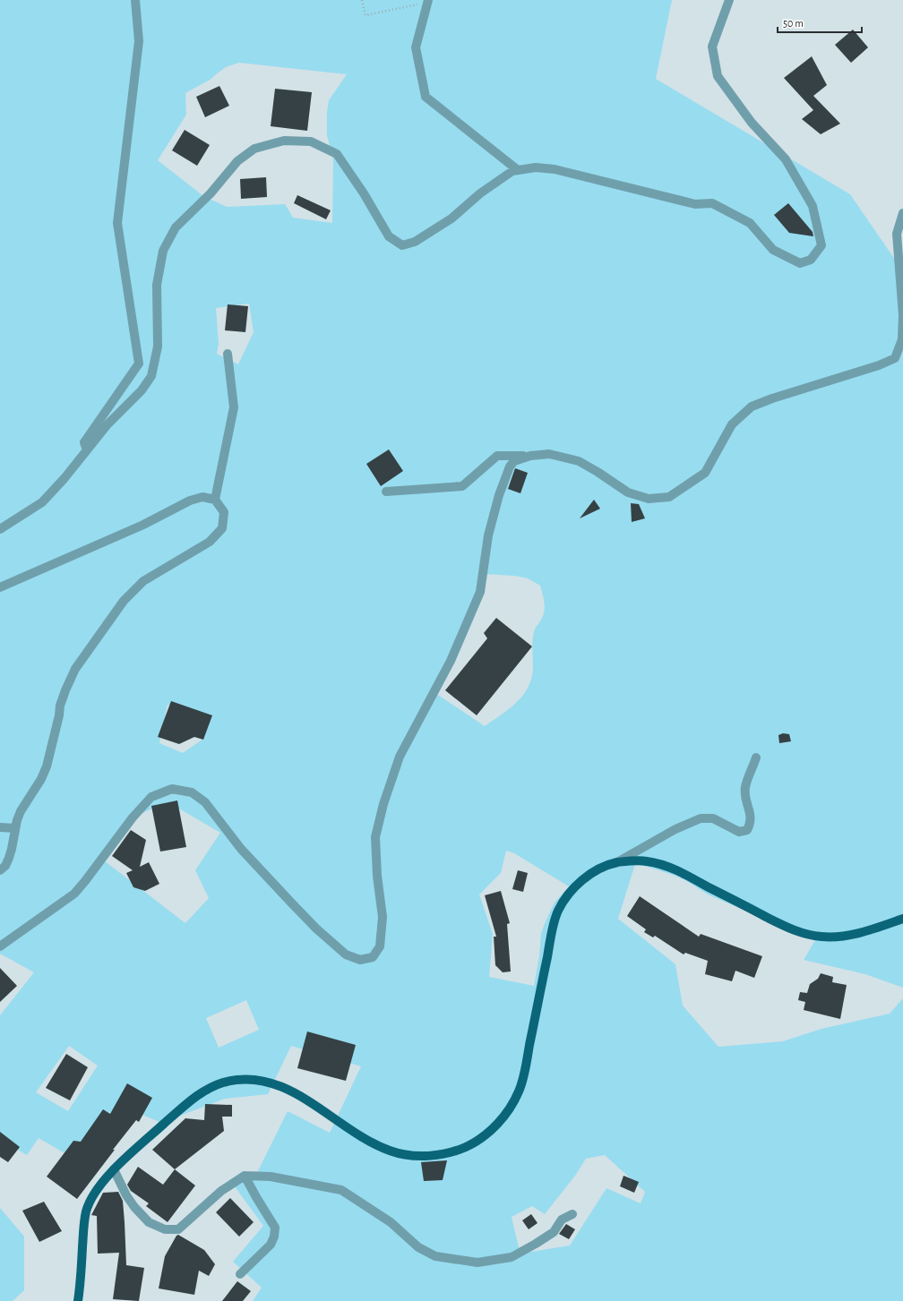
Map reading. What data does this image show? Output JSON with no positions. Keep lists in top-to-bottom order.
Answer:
{
  "scale_bar": "50 m"
}
